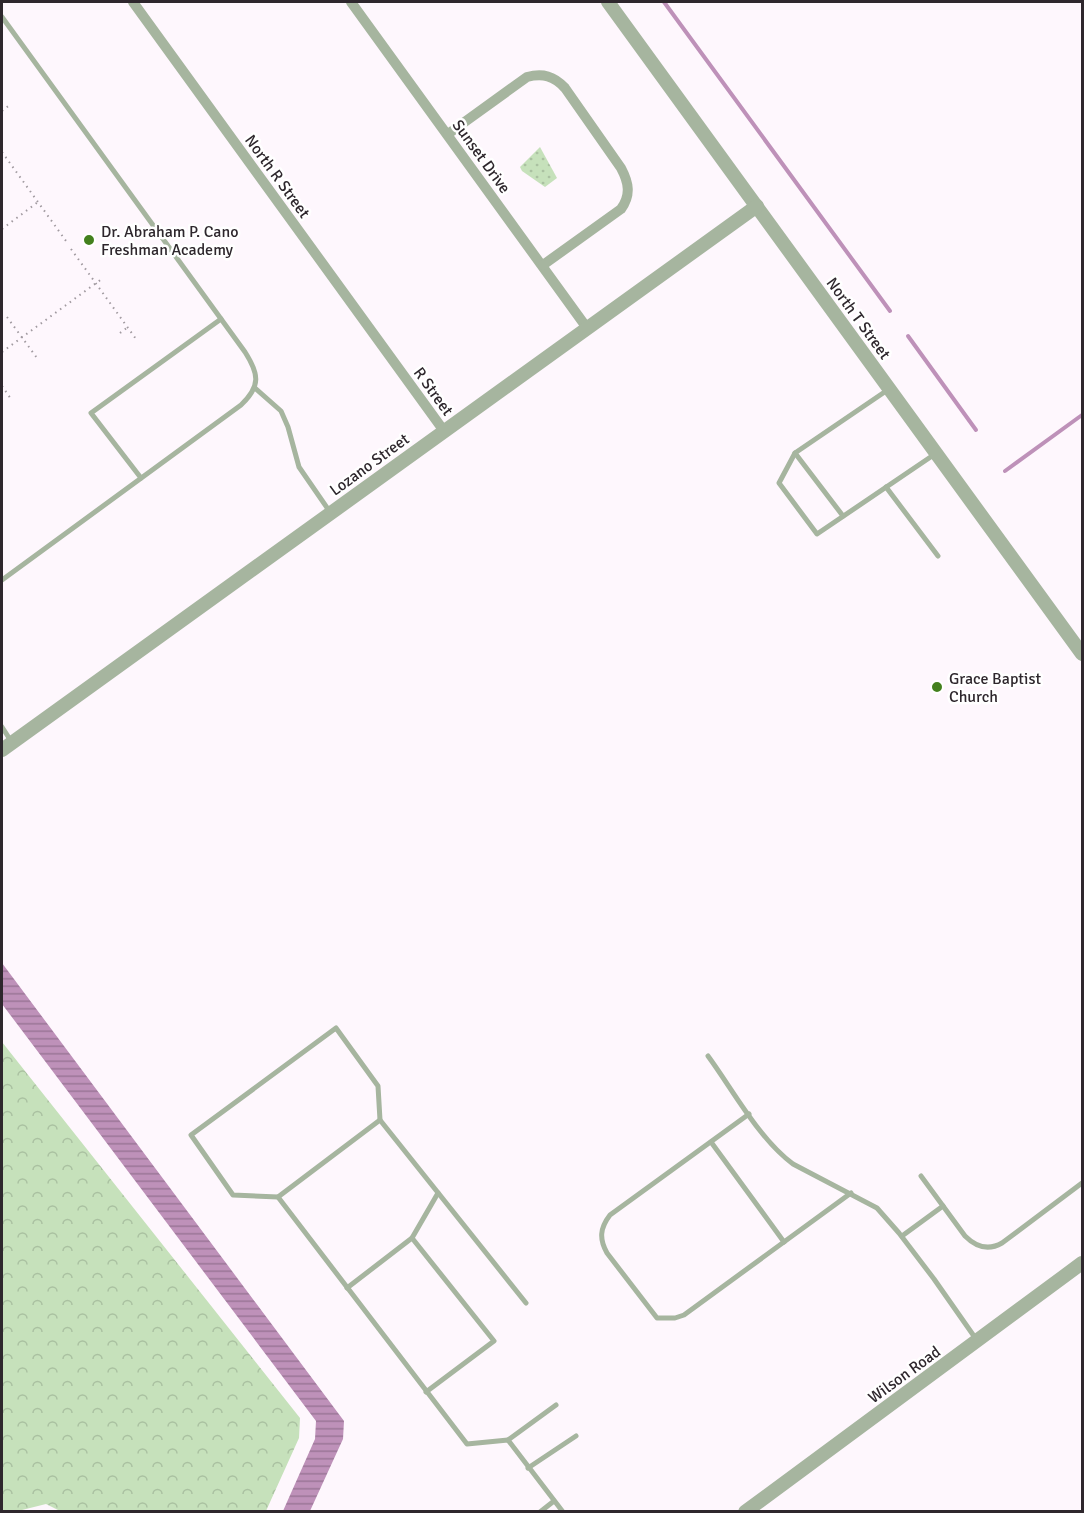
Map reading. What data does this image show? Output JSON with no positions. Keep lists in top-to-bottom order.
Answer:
{
  "streets": {
    "street": [
      "Sunset Drive",
      "North R Street",
      "North T Street",
      "R Street",
      "Lozano Street",
      "Wilson Road"
    ]
  },
  "crossings": [
    ["Sunset Drive", "Lozano Street"],
    ["North R Street", "R Street"],
    ["North T Street", "Lozano Street"],
    ["R Street", "Lozano Street"]
  ],
  "places": ["Dr. Abraham P. Cano Freshman Academy", "Grace Baptist Church"]
}
